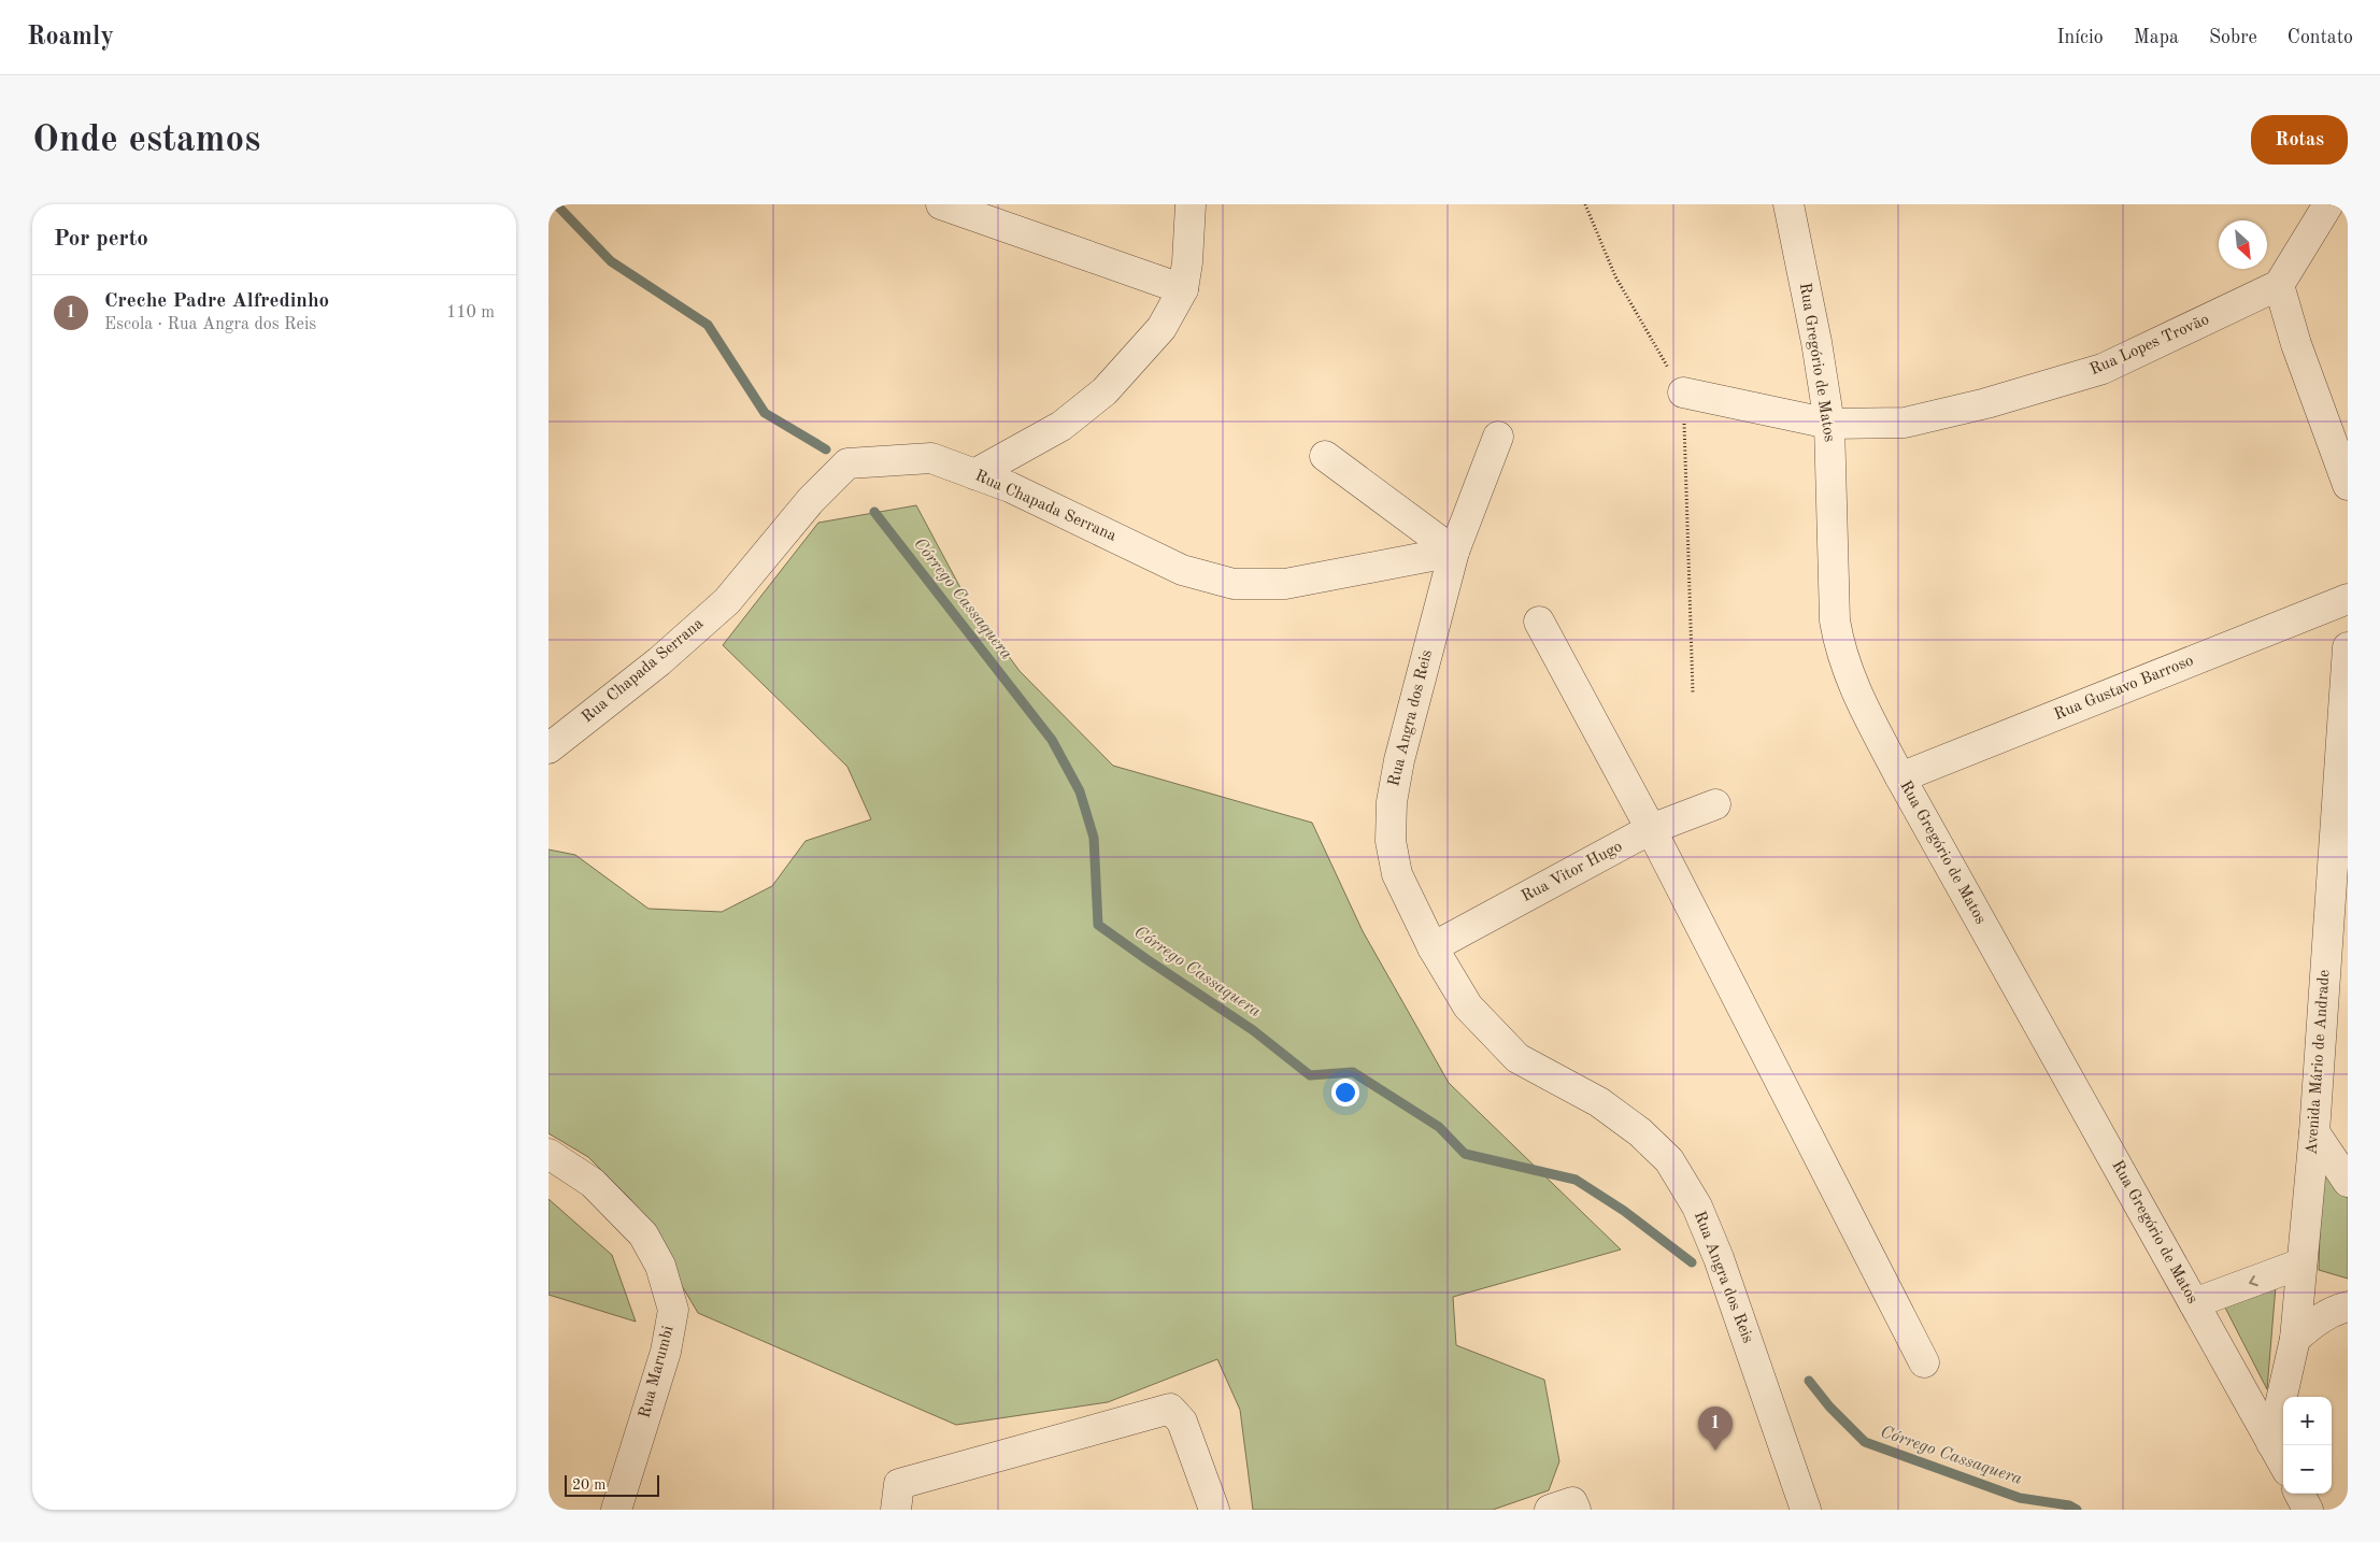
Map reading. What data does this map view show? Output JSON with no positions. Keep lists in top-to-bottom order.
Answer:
{
  "streets": {
    "street": [
      "Rua Lopes Trovão",
      "Rua Gregório de Matos",
      "Rua Chapada Serrana",
      "Rua Gustavo Barroso",
      "Rua Angra dos Reis",
      "Rua Vitor Hugo",
      "Avenida Mário de Andrade",
      "Rua Marumbi"
    ]
  },
  "crossings": [
    ["Rua Lopes Trovão", "Rua Gregório de Matos"],
    ["Rua Gregório de Matos", "Rua Gustavo Barroso"],
    ["Rua Gregório de Matos", "Avenida Mário de Andrade"],
    ["Rua Chapada Serrana", "Rua Angra dos Reis"],
    ["Rua Angra dos Reis", "Rua Vitor Hugo"]
  ],
  "water": ["Córrego Cassaquera"],
  "scale_bar": "20 m",
  "north": "bottom right",
  "page": {
    "header": "Roamly",
    "nav": [
      "Início",
      "Mapa",
      "Sobre",
      "Contato"
    ],
    "buttons": "Rotas",
    "title": "Onde estamos",
    "heading": "Por perto",
    "list": [
      {
        "mark": "1",
        "name": "Creche Padre Alfredinho",
        "note": "Escola · Rua Angra dos Reis",
        "value": "110 m"
      }
    ],
    "map_buttons": ["+", "−"],
    "pins": "1",
    "scale": "20 m"
  }
}
